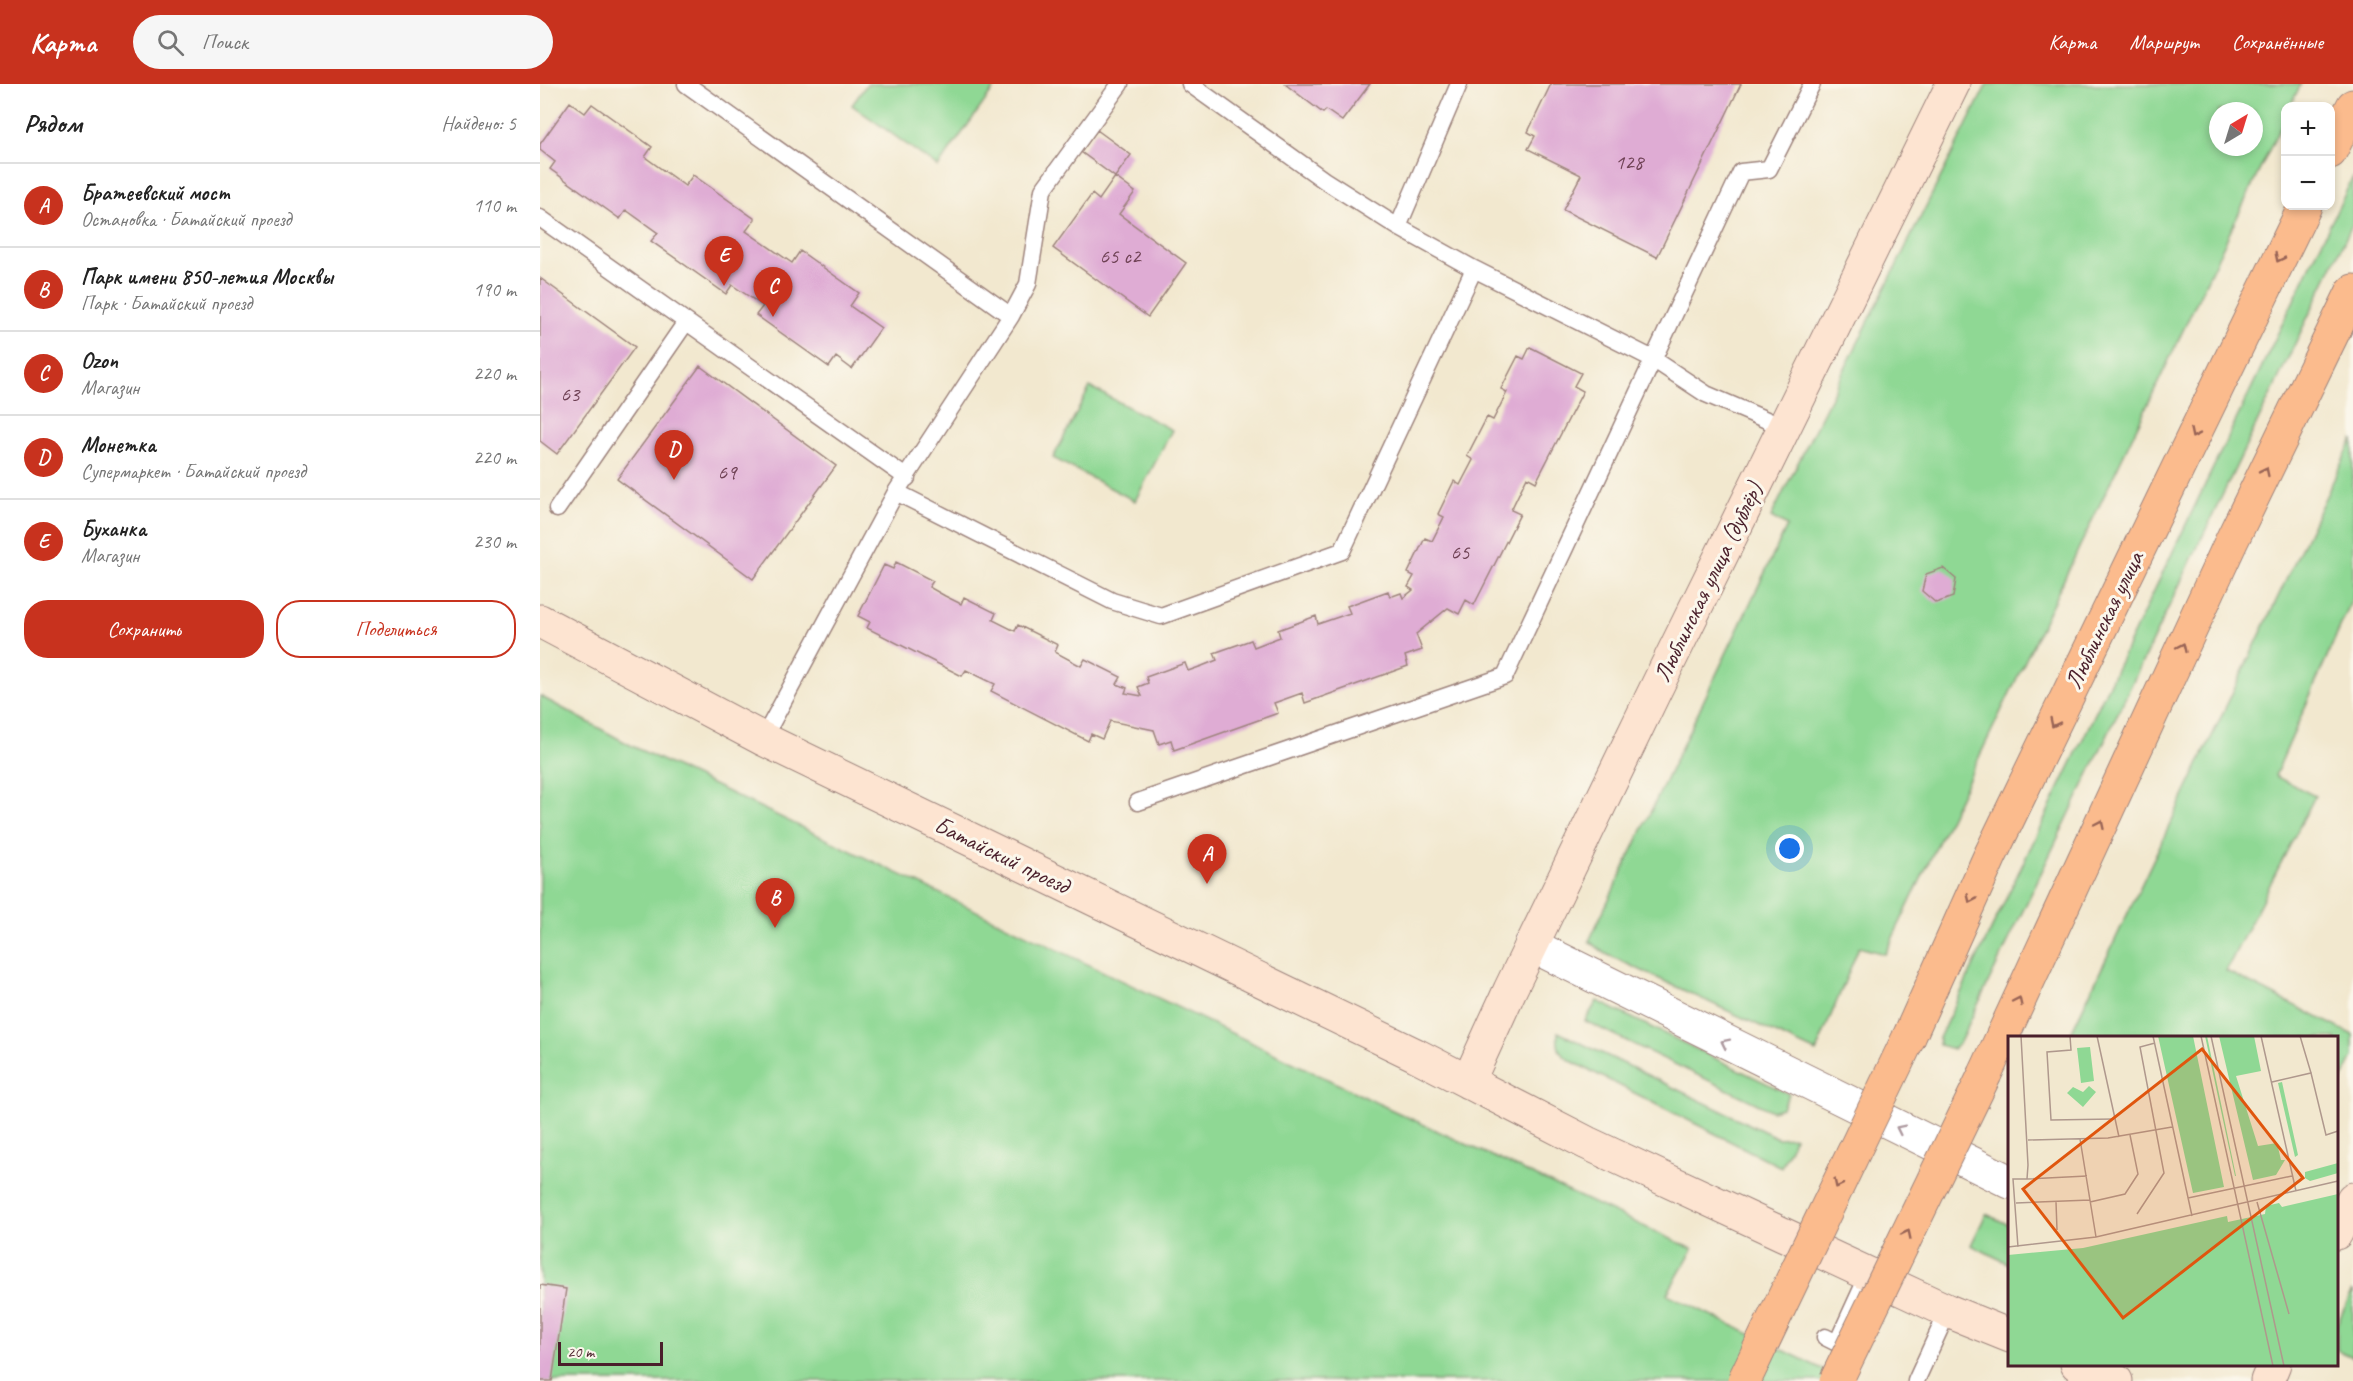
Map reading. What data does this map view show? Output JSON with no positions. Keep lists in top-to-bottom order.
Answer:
{
  "streets": {
    "main road": ["Люблинская улица (дублёр)", "Люблинская улица", "Батайский проезд"]
  },
  "crossings": [
    ["Люблинская улица (дублёр)", "Батайский проезд"]
  ],
  "house_numbers": [
    "128",
    "65 с2",
    "63",
    "69",
    "65"
  ],
  "scale_bar": "20 m",
  "north": "top right",
  "page": {
    "header": "Карта",
    "search": "Поиск",
    "nav": ["Карта", "Маршрут", "Сохранённые"],
    "heading": ["Рядом", "Найдено: 5"],
    "map_buttons": ["+", "−"],
    "list": [
      {
        "mark": "A",
        "name": "Братеевский мост",
        "note": "Остановка · Батайский проезд",
        "value": "110 m"
      },
      {
        "mark": "B",
        "name": "Парк имени 850-летия Москвы",
        "note": "Парк · Батайский проезд",
        "value": "190 m"
      },
      {
        "mark": "C",
        "name": "Ozon",
        "note": "Магазин",
        "value": "220 m"
      },
      {
        "mark": "D",
        "name": "Монетка",
        "note": "Супермаркет · Батайский проезд",
        "value": "220 m"
      },
      {
        "mark": "E",
        "name": "Буханка",
        "note": "Магазин",
        "value": "230 m"
      }
    ],
    "pins": [
      "E",
      "C",
      "D",
      "A",
      "B"
    ],
    "buttons": ["Сохранить", "Поделиться"],
    "scale": "20 m"
  }
}
